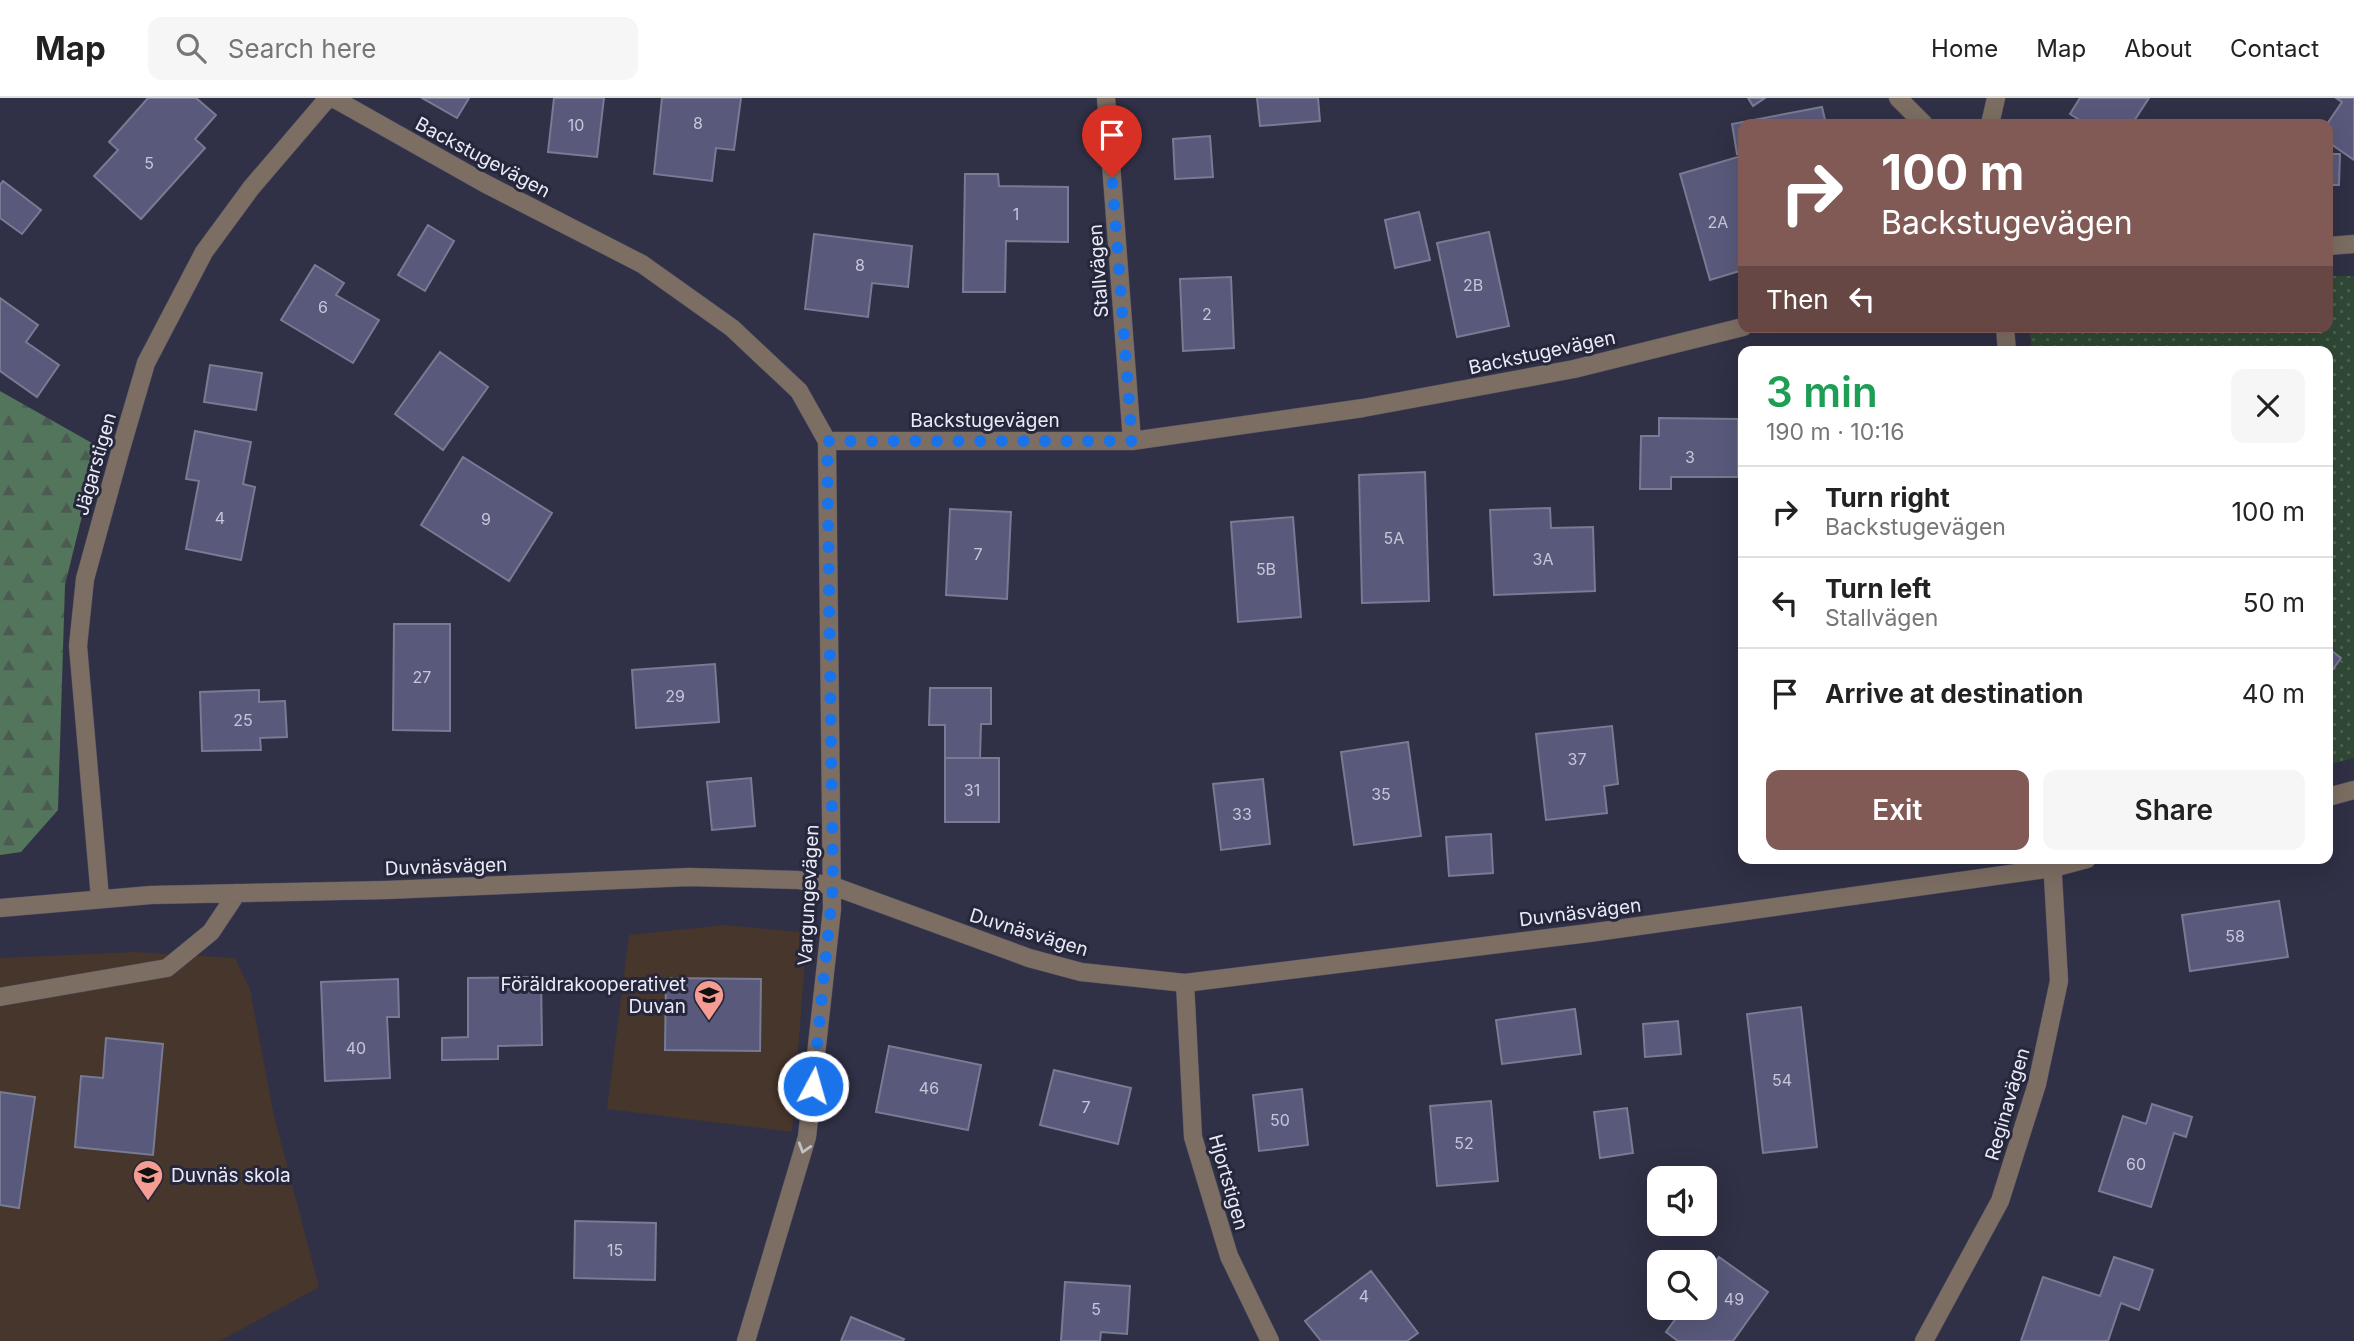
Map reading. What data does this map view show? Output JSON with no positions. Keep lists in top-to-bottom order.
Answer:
{
  "streets": {
    "street": [
      "Backstugevägen",
      "Stallvägen",
      "Jägarstigen",
      "Duvnäsvägen",
      "Vargungevägen",
      "Reginavägen",
      "Hjortstigen"
    ]
  },
  "crossings": [
    ["Backstugevägen", "Stallvägen"],
    ["Backstugevägen", "Vargungevägen"],
    ["Jägarstigen", "Duvnäsvägen"],
    ["Duvnäsvägen", "Vargungevägen"],
    ["Duvnäsvägen", "Reginavägen"],
    ["Duvnäsvägen", "Hjortstigen"]
  ],
  "one_way": ["Vargungevägen"],
  "places": {
    "school or university": ["Föräldrakooperativet Duvan", "Duvnäs skola"]
  },
  "house_numbers": [
    "8",
    "10",
    "5",
    "1",
    "2A",
    "8",
    "2B",
    "6",
    "2",
    "3",
    "4",
    "9",
    "5A",
    "7",
    "3A",
    "5B",
    "27",
    "29",
    "25",
    "37",
    "31",
    "35",
    "33",
    "58",
    "40",
    "54",
    "46",
    "7",
    "50",
    "52",
    "60",
    "15",
    "4",
    "49",
    "5"
  ],
  "page": {
    "header": "Map",
    "search": "Search here",
    "nav": [
      "Home",
      "Map",
      "About",
      "Contact"
    ],
    "turn": ["100 m", "Backstugevägen"],
    "then": "Then",
    "heading": ["3 min", "190 m · 10:16"],
    "list": [
      {
        "name": "Turn right",
        "note": "Backstugevägen",
        "value": "100 m"
      },
      {
        "name": "Turn left",
        "note": "Stallvägen",
        "value": "50 m"
      },
      {
        "name": "Arrive at destination",
        "value": "40 m"
      }
    ],
    "buttons": ["Exit", "Share"]
  }
}
